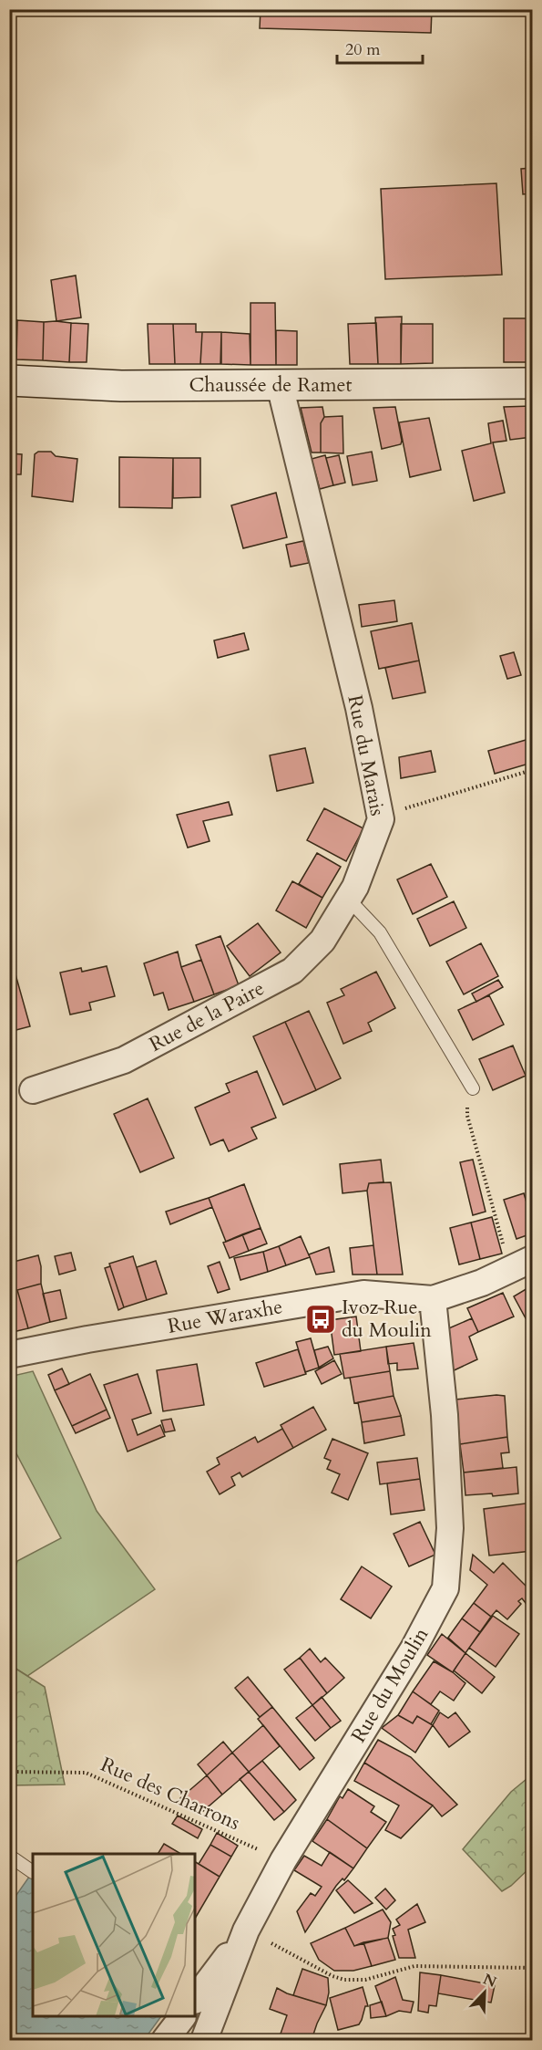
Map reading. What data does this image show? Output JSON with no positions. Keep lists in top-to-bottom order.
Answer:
{
  "streets": {
    "main road": ["Chaussée de Ramet"],
    "street": [
      "Rue du Marais",
      "Rue de la Paire",
      "Rue Waraxhe",
      "Rue du Moulin"
    ],
    "path": ["Rue des Charrons"]
  },
  "crossings": [
    ["Chaussée de Ramet", "Rue du Marais"],
    ["Rue du Marais", "Rue de la Paire"],
    ["Rue Waraxhe", "Rue du Moulin"],
    ["Rue du Moulin", "Rue des Charrons"]
  ],
  "places": {
    "bus stop": ["Ivoz Rue du Moulin"]
  },
  "scale_bar": "20 m",
  "north": "top right"
}
